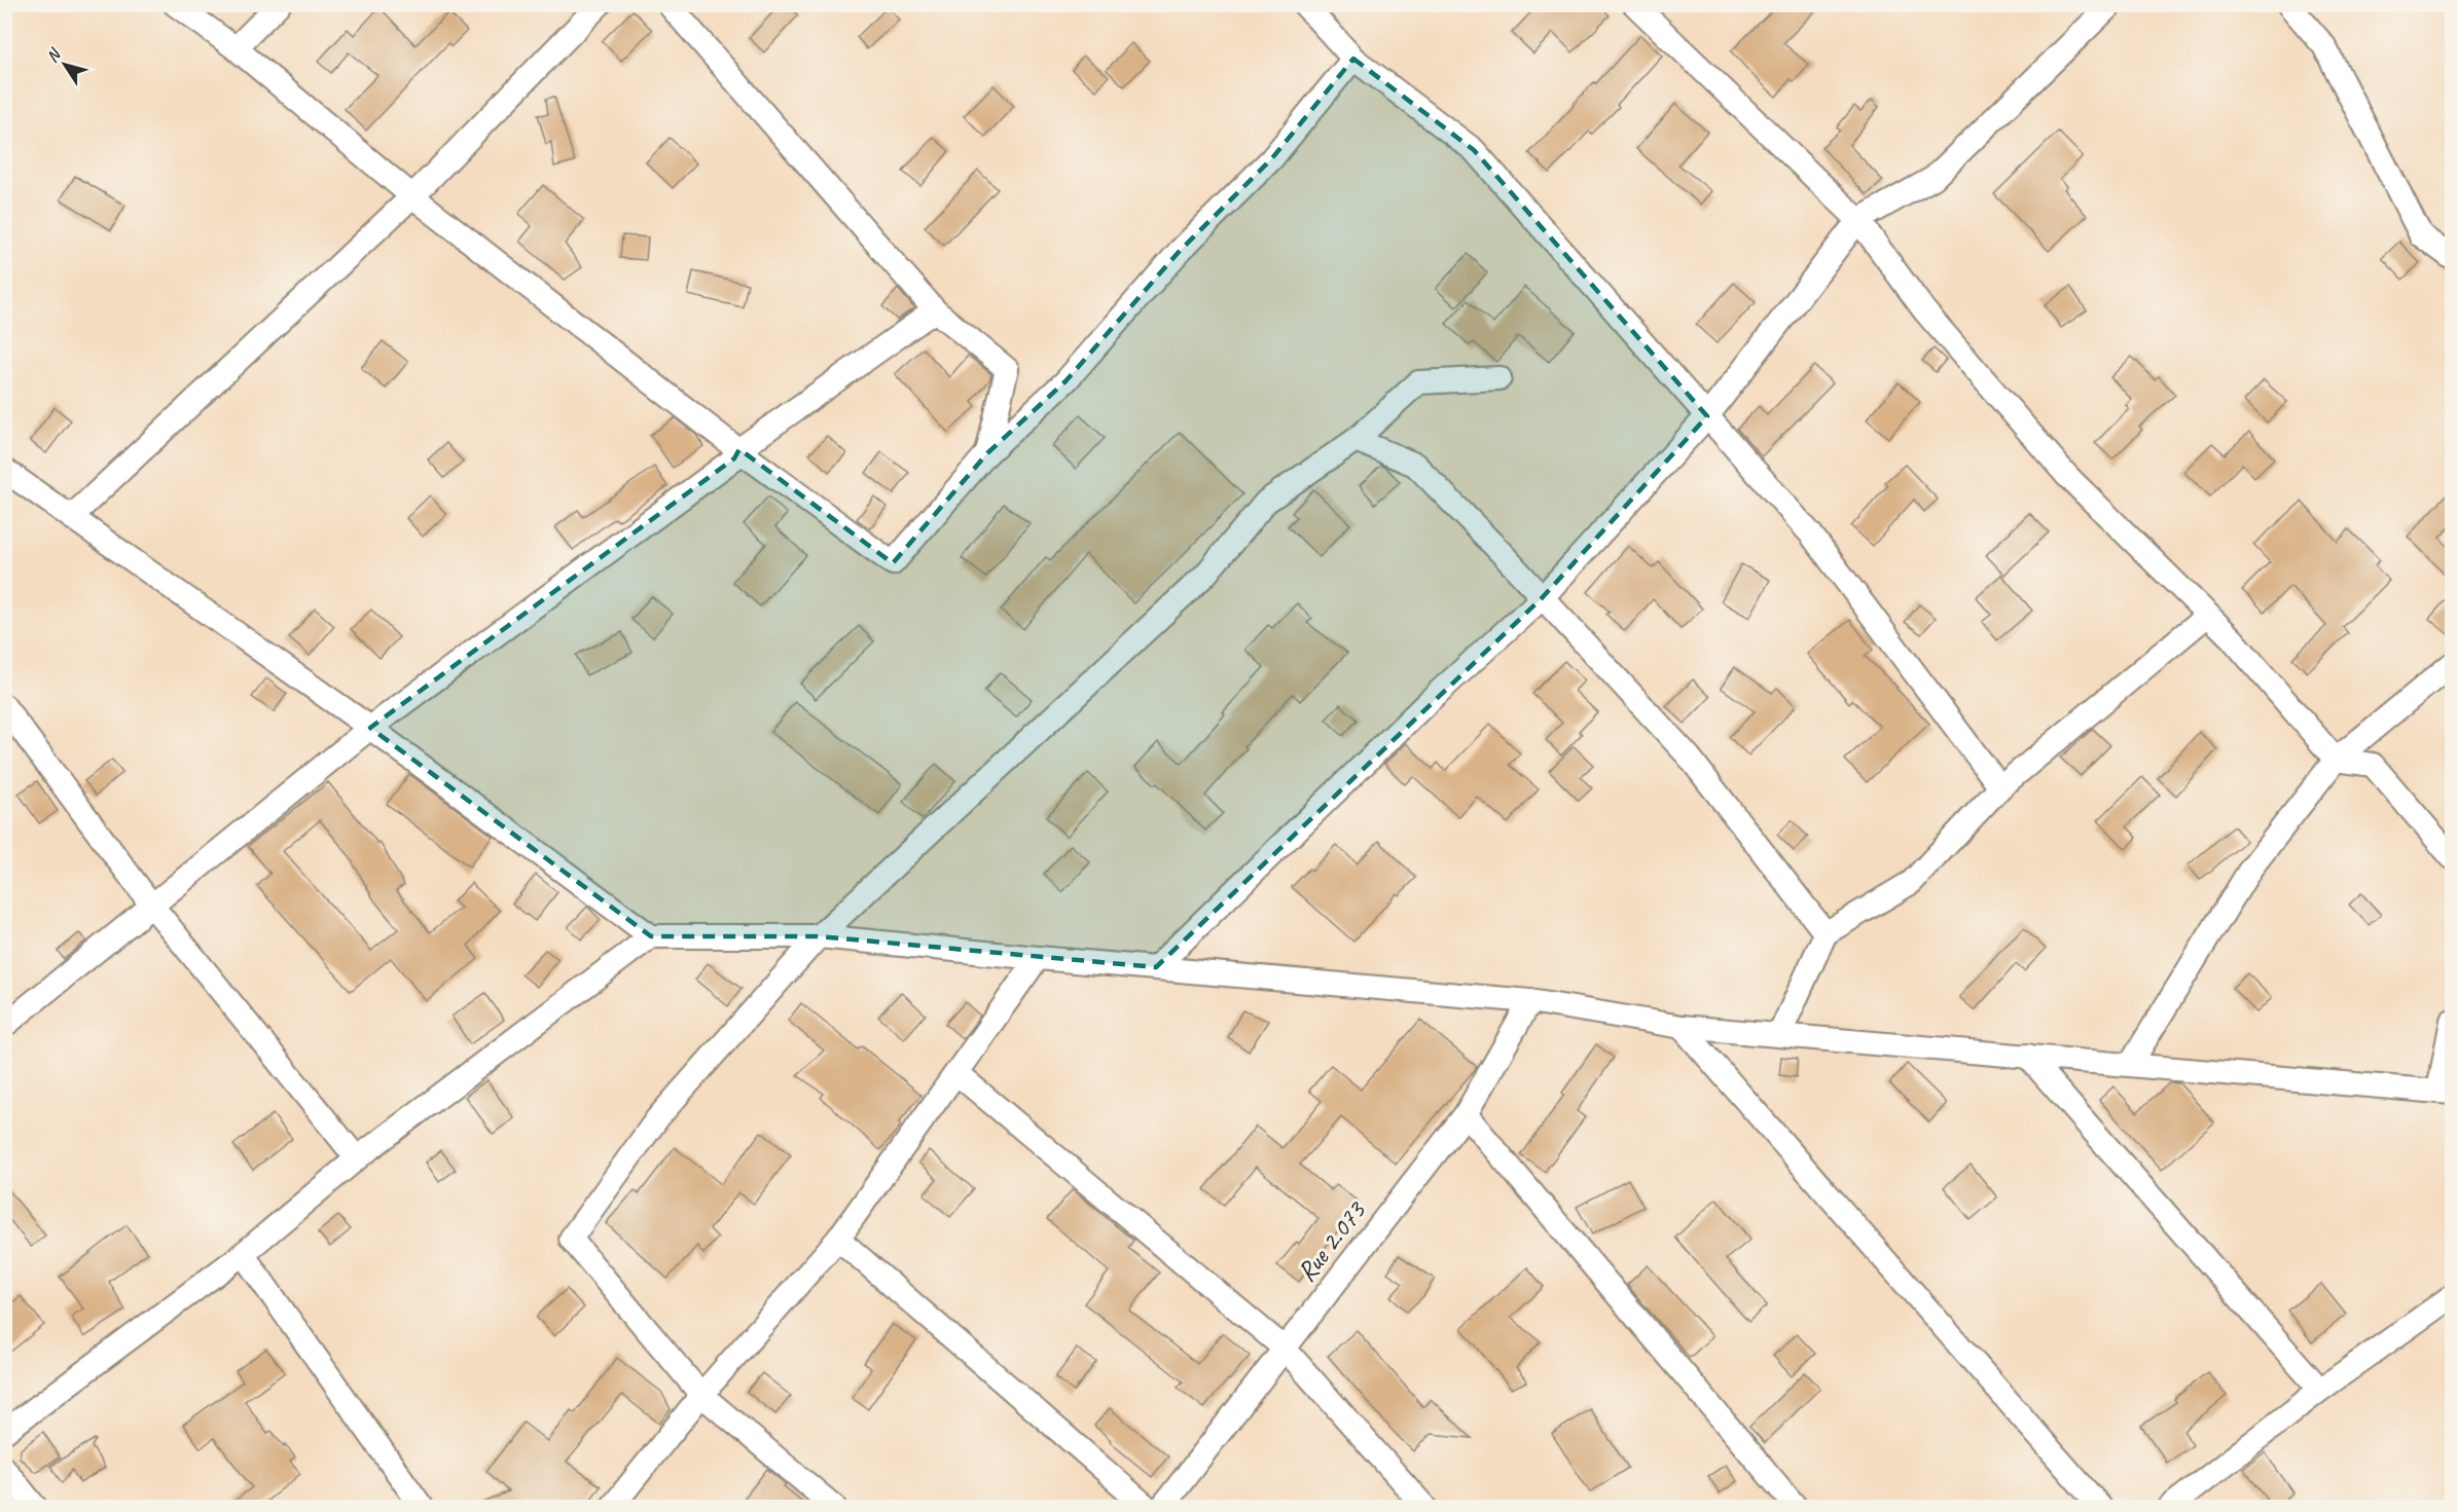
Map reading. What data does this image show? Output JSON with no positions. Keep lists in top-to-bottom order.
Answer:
{
  "streets": {
    "street": ["Rue 2.073"]
  },
  "north": "top left"
}
